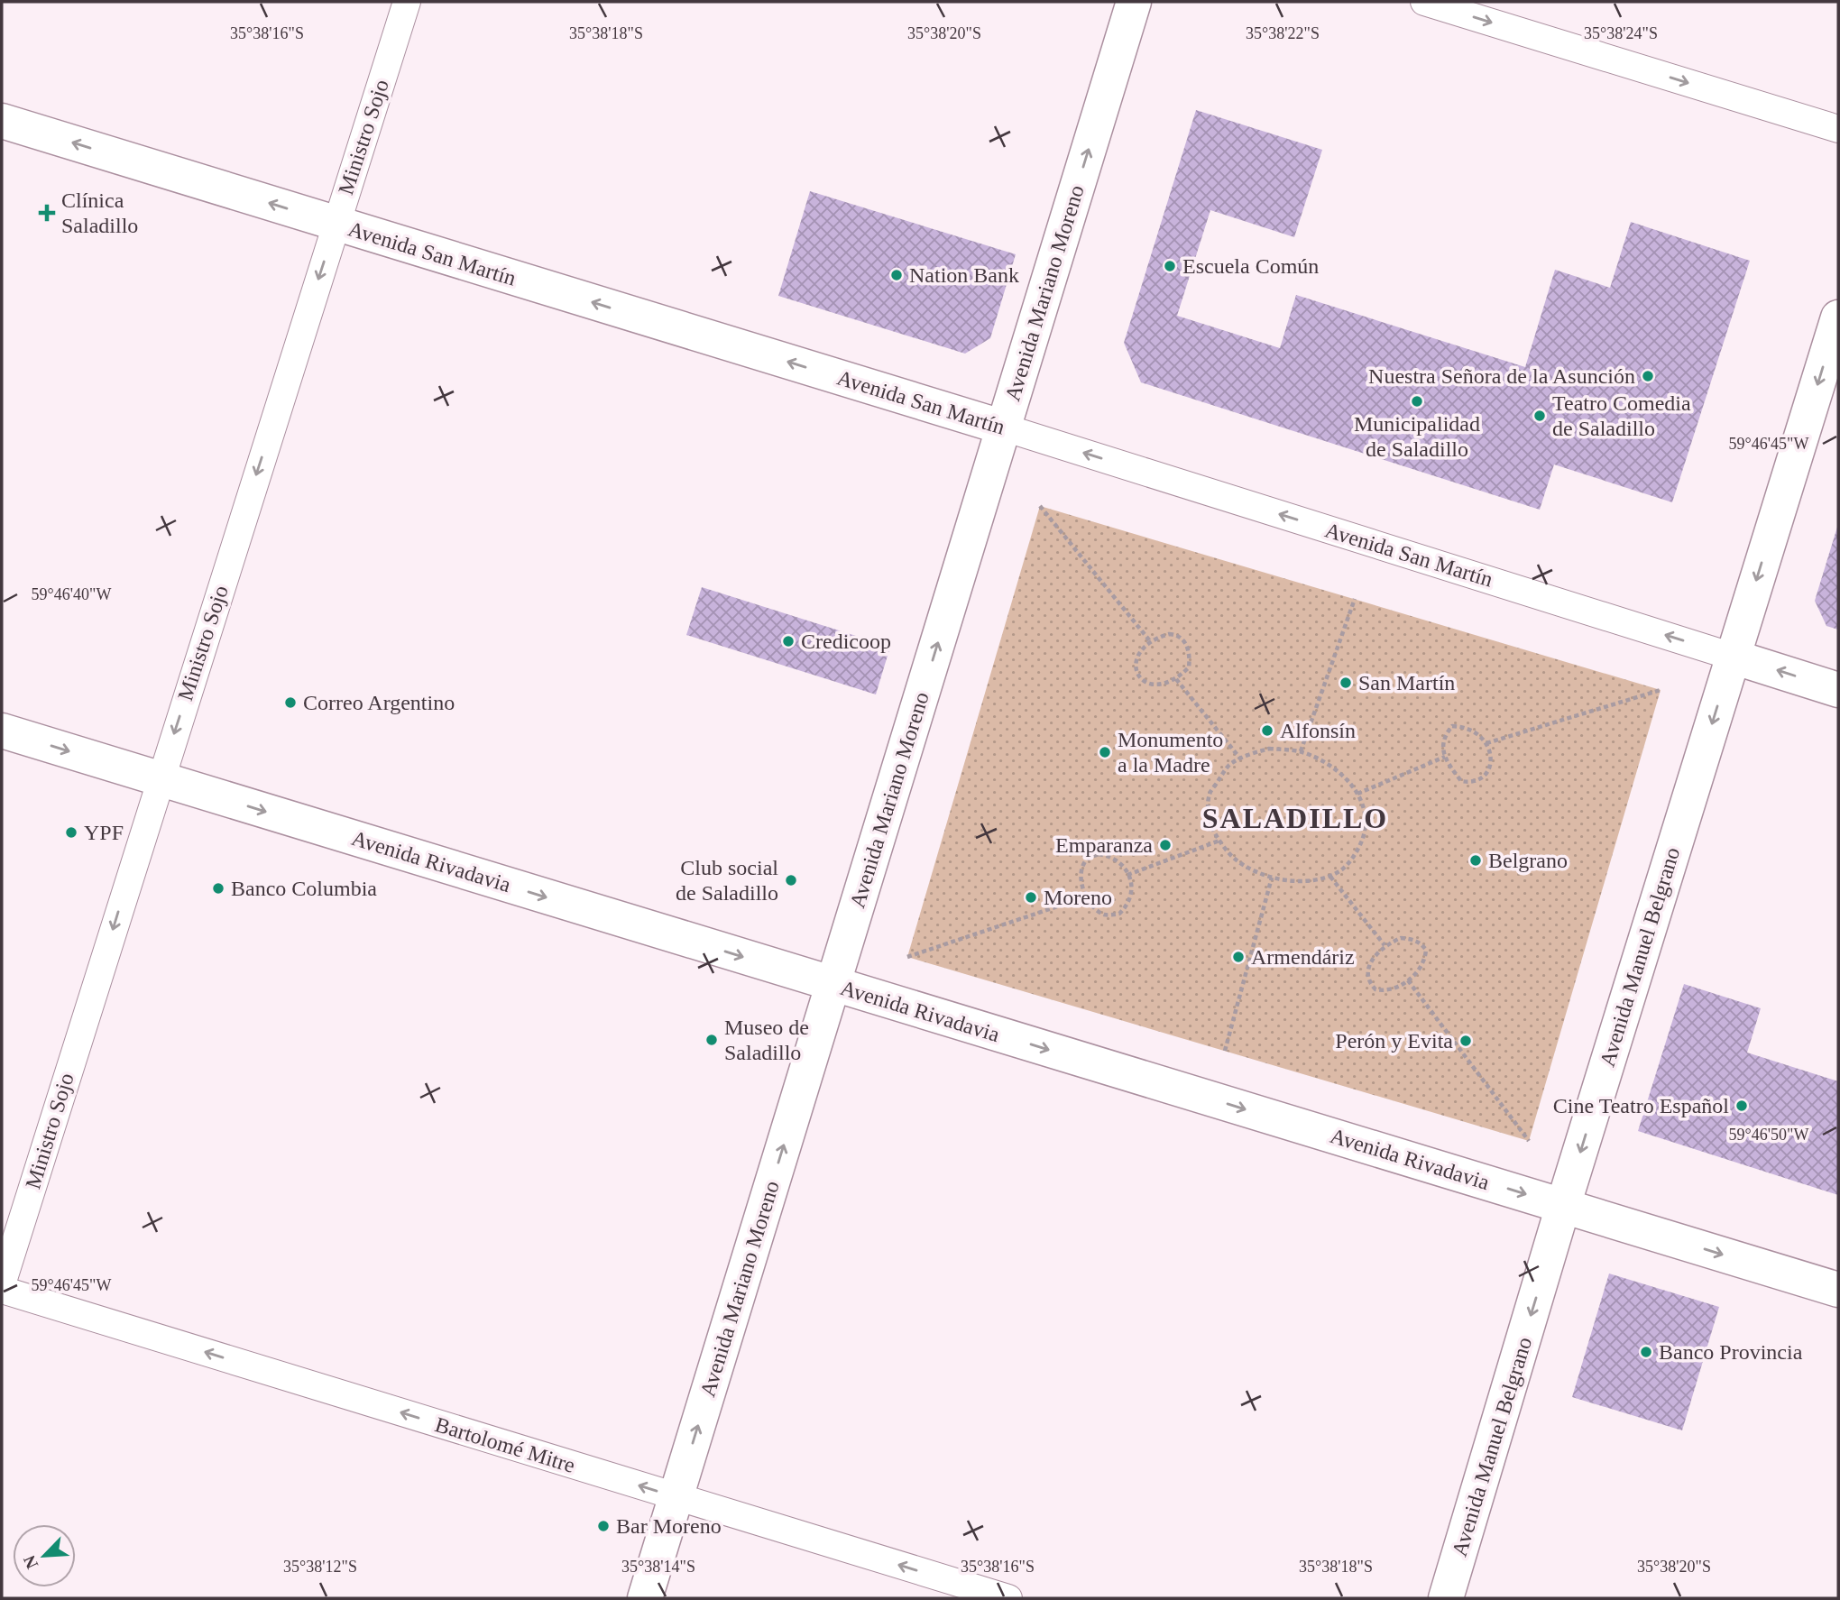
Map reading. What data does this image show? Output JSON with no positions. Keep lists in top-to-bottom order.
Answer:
{
  "streets": {
    "main road": [
      "Avenida San Martín",
      "Avenida Mariano Moreno",
      "Avenida Rivadavia",
      "Avenida Manuel Belgrano"
    ],
    "street": ["Ministro Sojo", "Bartolomé Mitre"]
  },
  "crossings": [
    ["Ministro Sojo", "Avenida San Martín"],
    ["Ministro Sojo", "Avenida Rivadavia"],
    ["Ministro Sojo", "Bartolomé Mitre"],
    ["Avenida San Martín", "Avenida Mariano Moreno"],
    ["Avenida San Martín", "Avenida Manuel Belgrano"],
    ["Avenida Mariano Moreno", "Avenida Rivadavia"],
    ["Avenida Mariano Moreno", "Bartolomé Mitre"],
    ["Avenida Rivadavia", "Avenida Manuel Belgrano"]
  ],
  "one_way": [
    "Ministro Sojo",
    "Avenida San Martín",
    "Avenida Mariano Moreno",
    "Avenida Rivadavia",
    "Avenida Manuel Belgrano",
    "Bartolomé Mitre"
  ],
  "districts": ["SALADILLO"],
  "places": {
    "health": ["Clínica Saladillo"],
    "other": [
      "Escuela Común",
      "Nation Bank",
      "Nuestra Señora de la Asunción",
      "Municipalidad de Saladillo",
      "Teatro Comedia de Saladillo",
      "Credicoop",
      "San Martín",
      "Correo Argentino",
      "Alfonsín",
      "Monumento a la Madre",
      "YPF",
      "Emparanza",
      "Belgrano",
      "Club social de Saladillo",
      "Banco Columbia",
      "Moreno",
      "Armendáriz",
      "Museo de Saladillo",
      "Perón y Evita",
      "Cine Teatro Español",
      "Banco Provincia",
      "Bar Moreno"
    ]
  },
  "north": "bottom left",
  "coordinates": [
    "35°38'22\"S",
    "35°38'16\"S",
    "35°38'18\"S",
    "35°38'20\"S",
    "35°38'24\"S",
    "59°46'45\"W",
    "59°46'40\"W",
    "59°46'50\"W",
    "35°38'12\"S",
    "35°38'14\"S"
  ]
}
